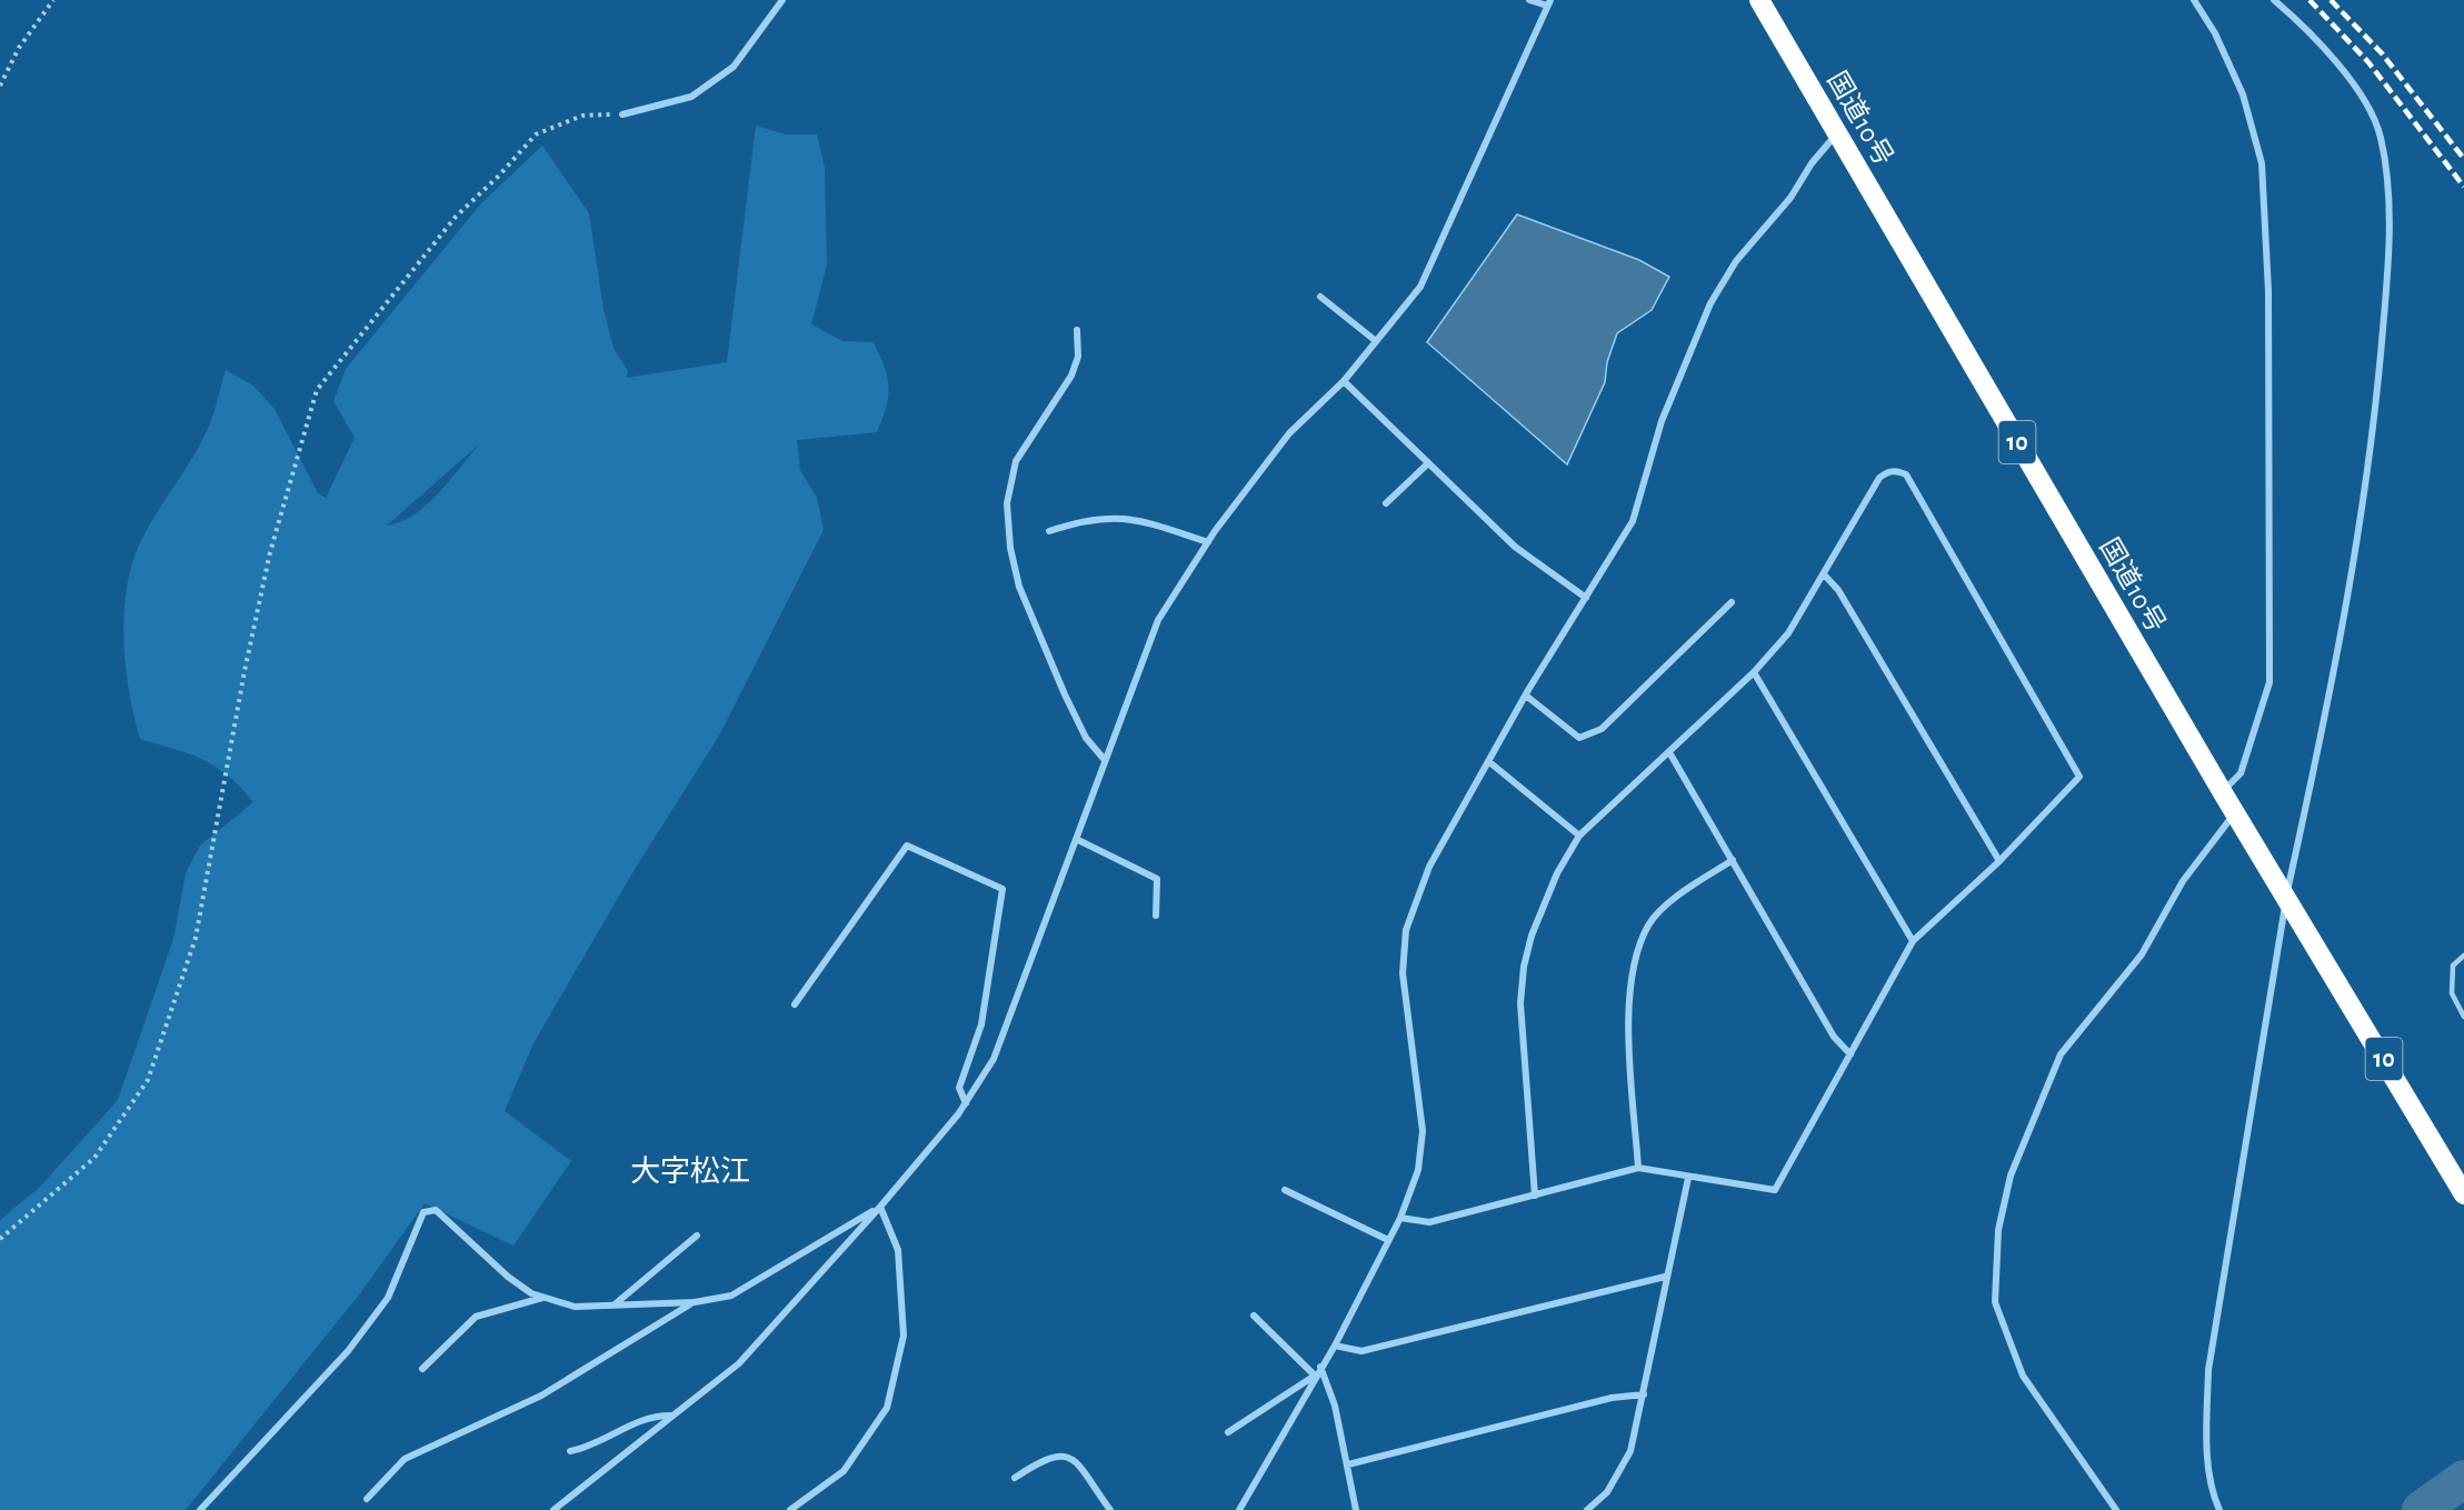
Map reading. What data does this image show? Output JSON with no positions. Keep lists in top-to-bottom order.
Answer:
{
  "streets": {
    "highway": ["国道10号", "10"]
  },
  "districts": ["大字松江"]
}
